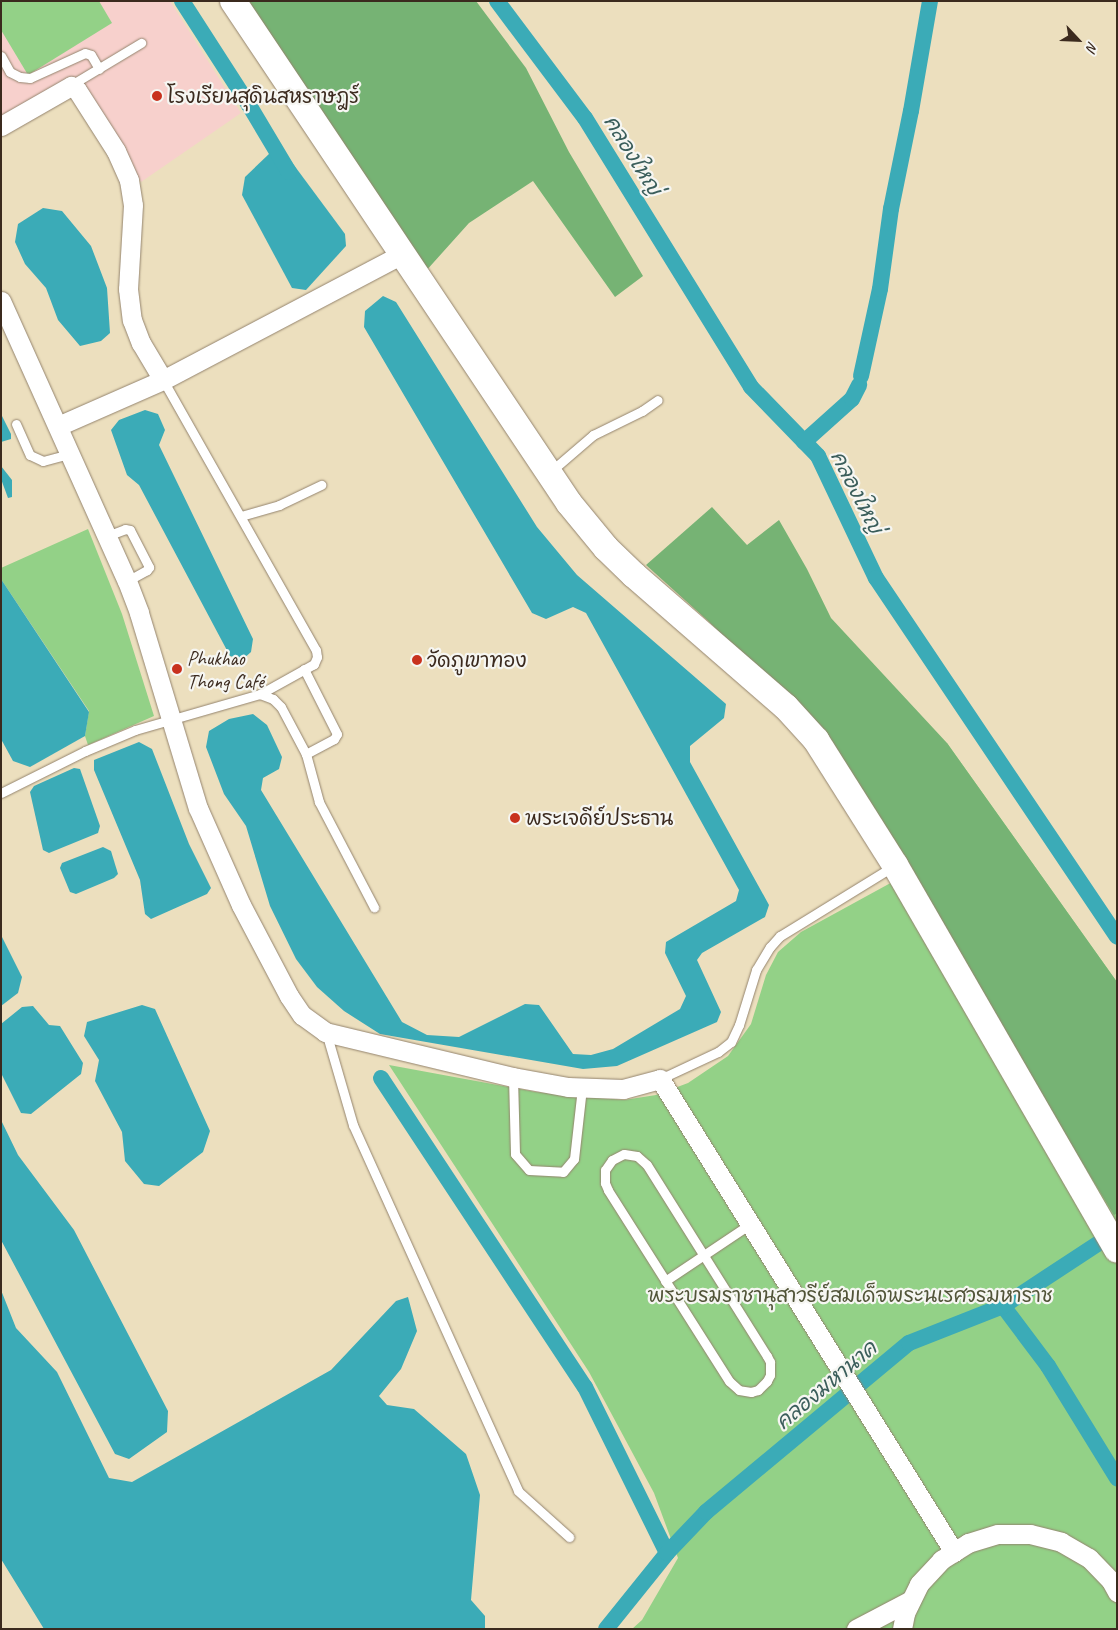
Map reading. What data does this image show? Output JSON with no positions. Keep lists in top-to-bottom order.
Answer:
{
  "water": ["คลองใหญ่", "คลองมหานาค"],
  "parks": ["พระบรมราชานุสาวรีย์สมเด็จพระนเรศวรมหาราช"],
  "places": [
    "โรงเรียนสุดินสหราษฎร์",
    "วัดภูเขาทอง",
    "Phukhao Thong Café",
    "พระเจดีย์ประธาน"
  ],
  "north": "bottom right"
}
